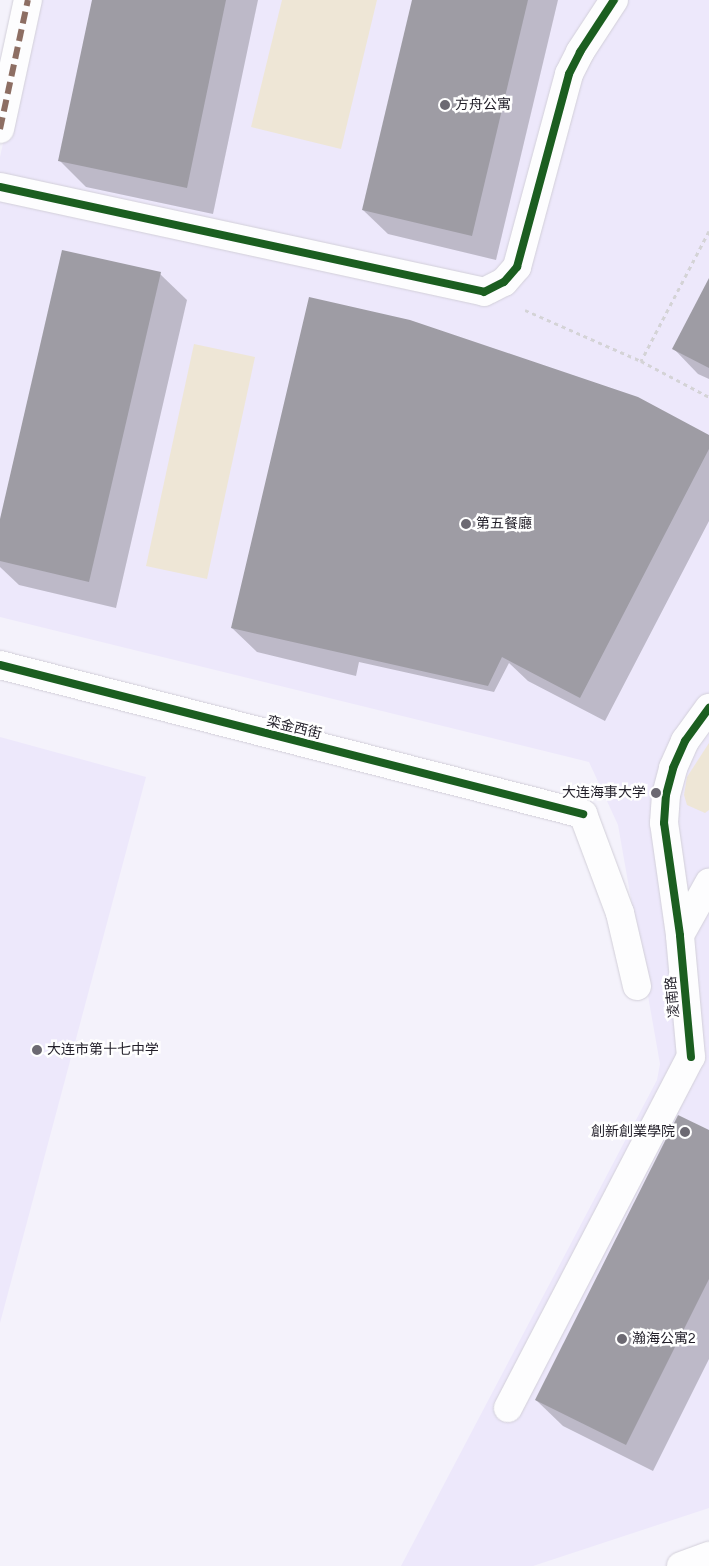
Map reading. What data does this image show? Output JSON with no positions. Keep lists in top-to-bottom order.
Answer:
{
  "streets": {
    "street": ["栾金西街", "凌南路"]
  },
  "places": [
    "方舟公寓",
    "第五餐廳",
    "大连海事大学",
    "大连市第十七中学",
    "創新創業學院",
    "瀚海公寓2"
  ]
}
